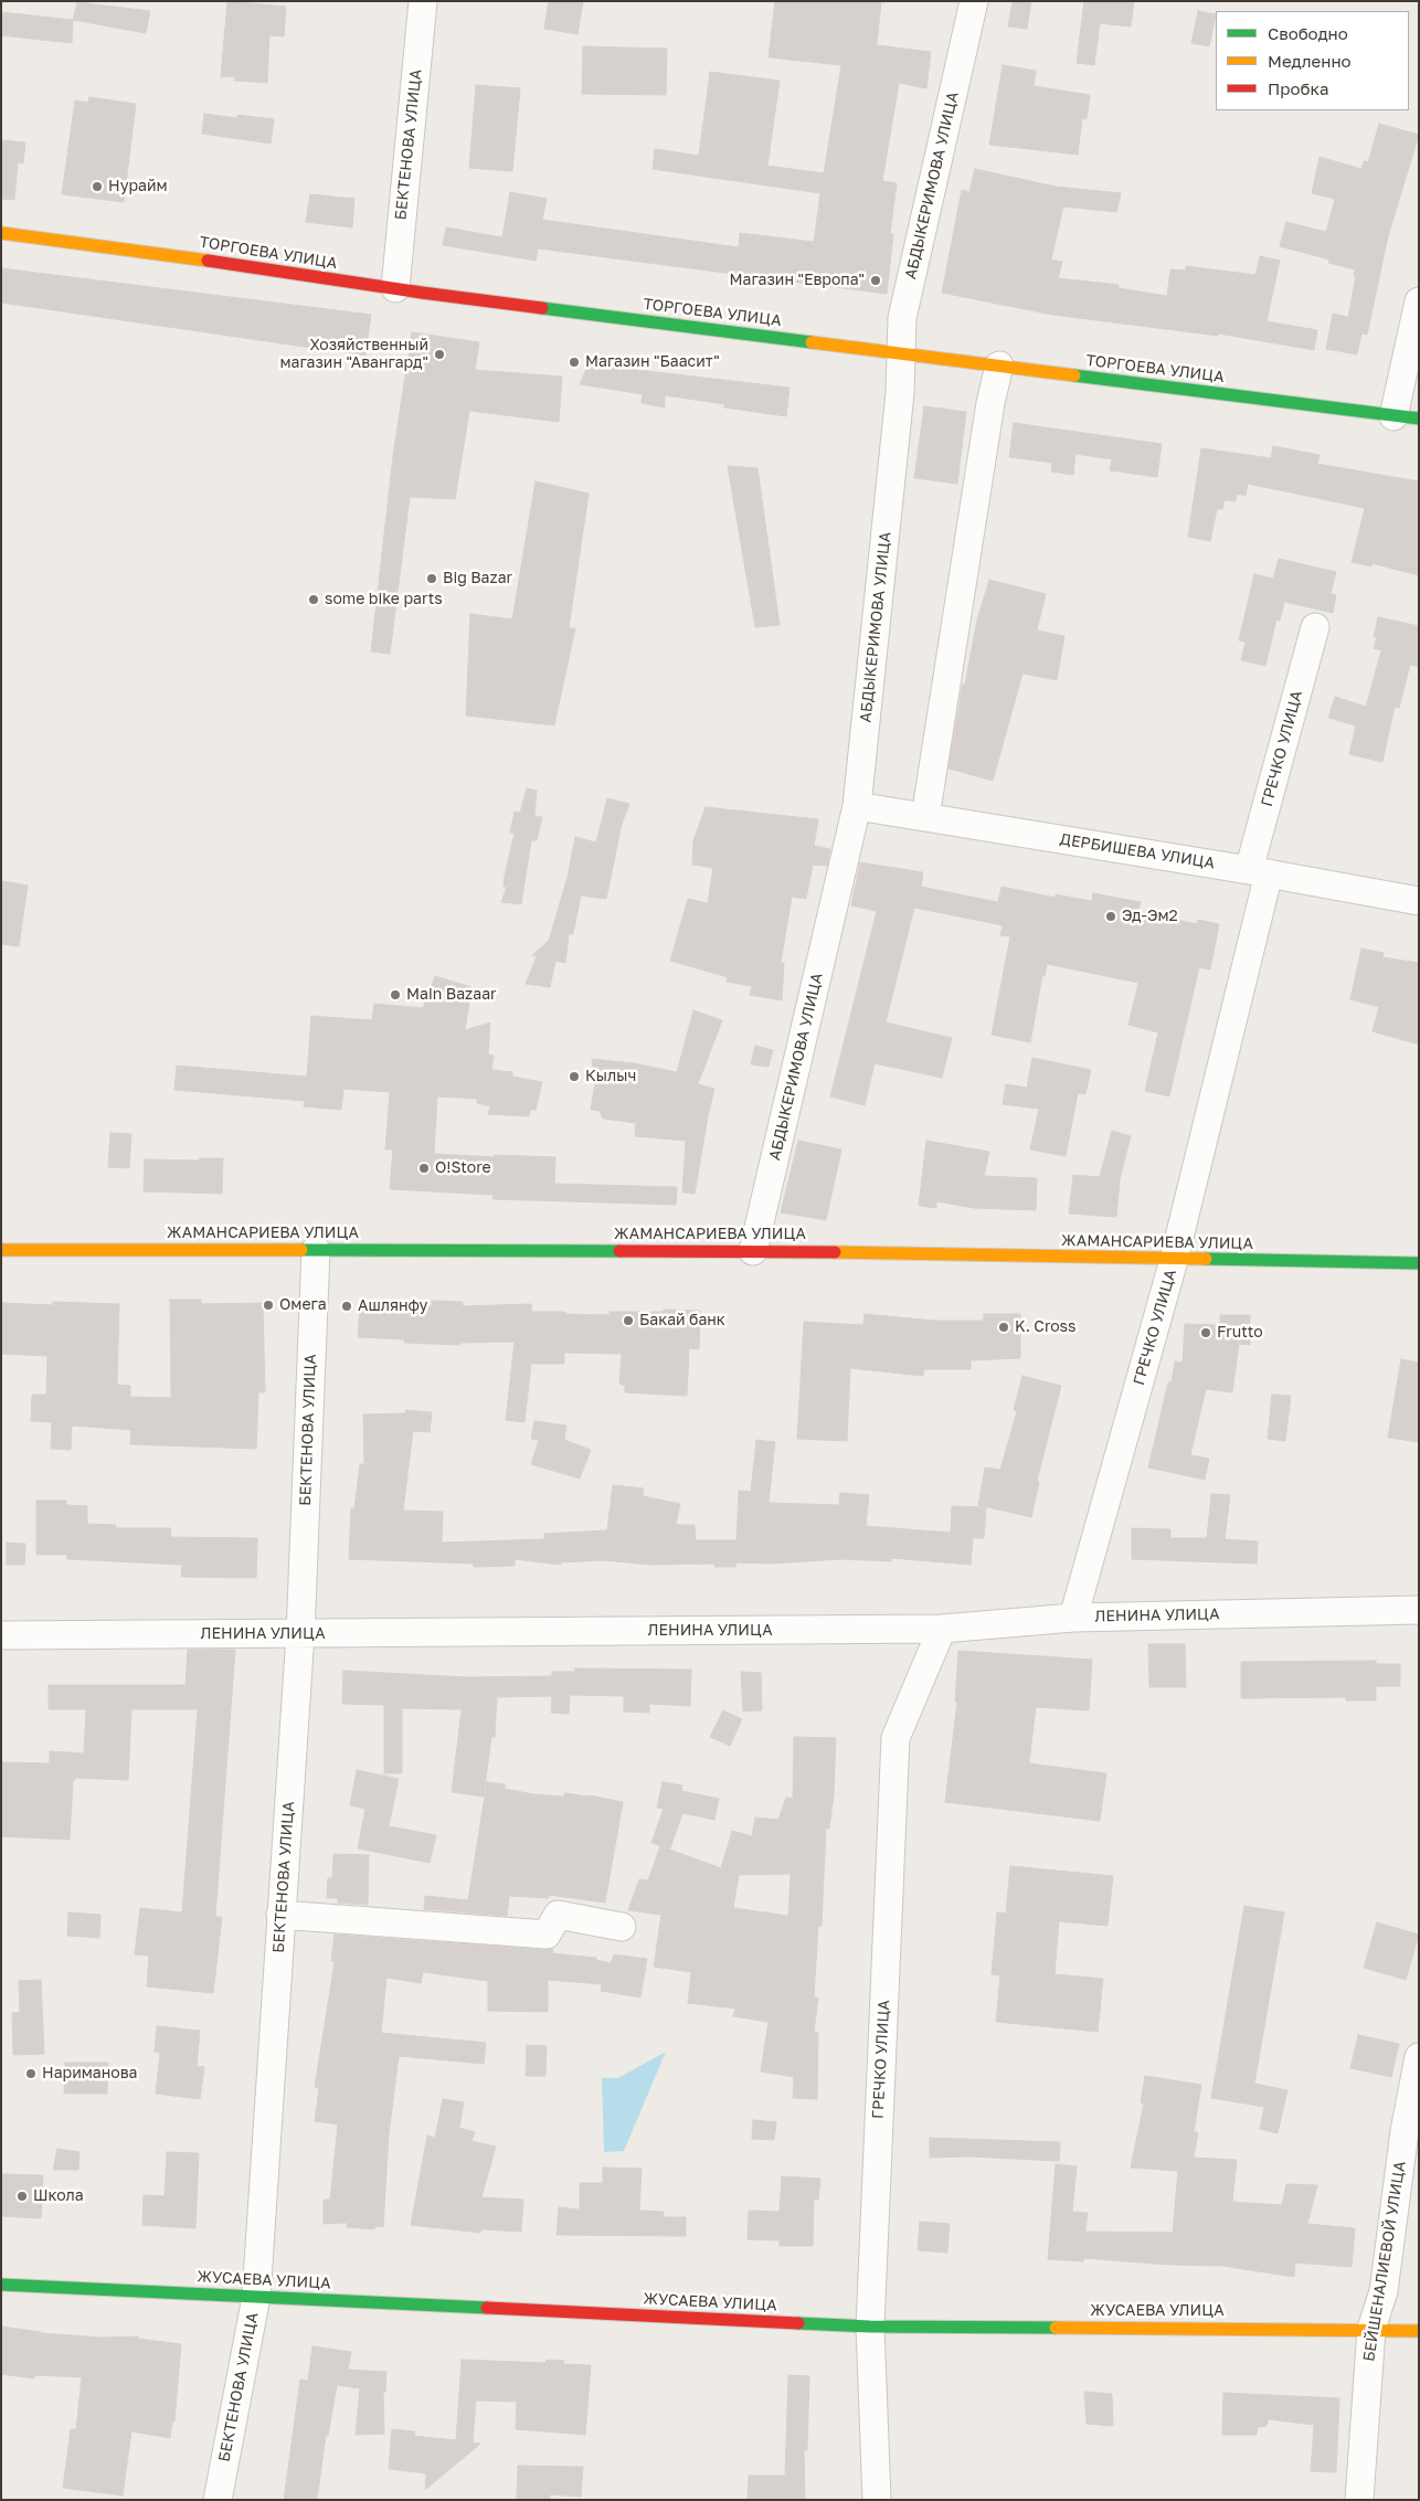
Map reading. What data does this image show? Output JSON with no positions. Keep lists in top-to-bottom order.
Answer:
{
  "streets": {
    "street": [
      "БЕКТЕНОВА УЛИЦА",
      "АБДЫКЕРИМОВА УЛИЦА",
      "ТОРГОЕВА УЛИЦА",
      "ГРЕЧКО УЛИЦА",
      "ДЕРБИШЕВА УЛИЦА",
      "ЖАМАНСАРИЕВА УЛИЦА",
      "ЛЕНИНА УЛИЦА",
      "БЕЙШЕНАЛИЕВОЙ УЛИЦА",
      "ЖУСАЕВА УЛИЦА"
    ]
  },
  "crossings": [
    ["БЕКТЕНОВА УЛИЦА", "ТОРГОЕВА УЛИЦА"],
    ["БЕКТЕНОВА УЛИЦА", "ЖАМАНСАРИЕВА УЛИЦА"],
    ["БЕКТЕНОВА УЛИЦА", "ЛЕНИНА УЛИЦА"],
    ["БЕКТЕНОВА УЛИЦА", "ЖУСАЕВА УЛИЦА"],
    ["АБДЫКЕРИМОВА УЛИЦА", "ТОРГОЕВА УЛИЦА"],
    ["АБДЫКЕРИМОВА УЛИЦА", "ДЕРБИШЕВА УЛИЦА"],
    ["АБДЫКЕРИМОВА УЛИЦА", "ЖАМАНСАРИЕВА УЛИЦА"],
    ["ГРЕЧКО УЛИЦА", "ДЕРБИШЕВА УЛИЦА"],
    ["ГРЕЧКО УЛИЦА", "ЖАМАНСАРИЕВА УЛИЦА"],
    ["ГРЕЧКО УЛИЦА", "ЛЕНИНА УЛИЦА"],
    ["ГРЕЧКО УЛИЦА", "ЖУСАЕВА УЛИЦА"],
    ["БЕЙШЕНАЛИЕВОЙ УЛИЦА", "ЖУСАЕВА УЛИЦА"]
  ],
  "places": [
    "Нурайм",
    "Магазин \"Европа\"",
    "Хозяйственный магазин \"Авангард\"",
    "Магазин \"Баасит\"",
    "Big Bazar",
    "some bike parts",
    "Эд-Эм2",
    "Main Bazaar",
    "Кылыч",
    "O!Store",
    "Омега",
    "Ашлянфу",
    "Бакай банк",
    "K. Cross",
    "Frutto",
    "Нариманова",
    "Школа"
  ],
  "legend": ["Свободно", "Медленно", "Пробка"]
}
